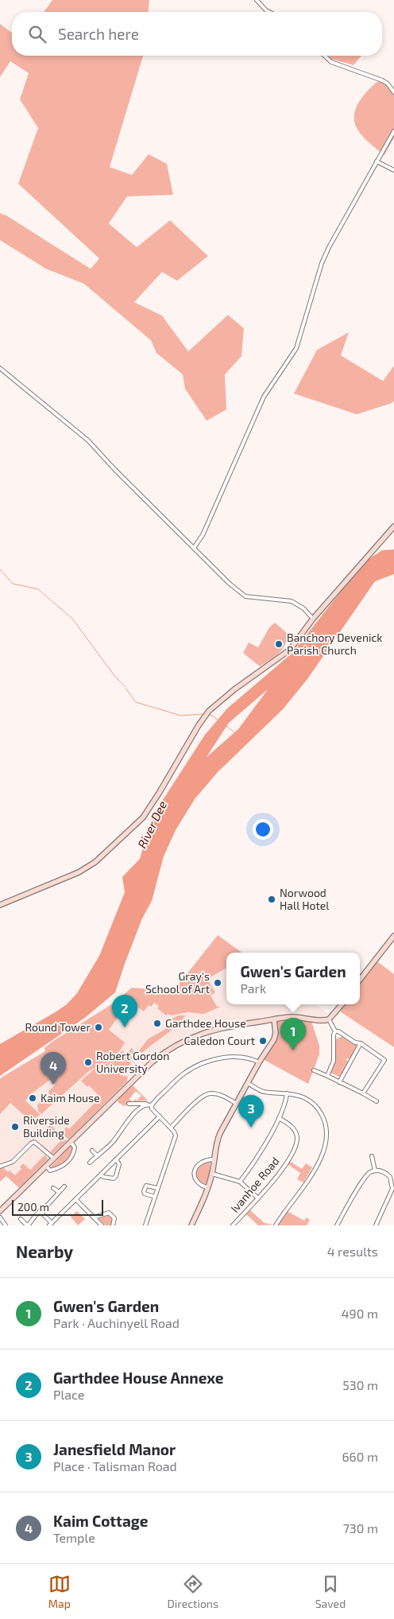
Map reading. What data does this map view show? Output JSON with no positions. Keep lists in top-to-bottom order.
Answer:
{
  "streets": {
    "street": ["Ivanhoe Road"]
  },
  "water": ["River Dee"],
  "places": [
    "Banchory Devenick Parish Church",
    "Norwood Hall Hotel",
    "Gray's School of Art",
    "Garthdee House",
    "Round Tower",
    "Caledon Court",
    "Robert Gordon University",
    "Kaim House",
    "Riverside Building"
  ],
  "scale_bar": "200 m",
  "page": {
    "search": "Search here",
    "popup": ["Gwen's Garden", "Park"],
    "pins": [
      "2",
      "1",
      "4",
      "3"
    ],
    "scale": "200 m",
    "heading": ["Nearby", "4 results"],
    "list": [
      {
        "mark": "1",
        "name": "Gwen's Garden",
        "note": "Park · Auchinyell Road",
        "value": "490 m"
      },
      {
        "mark": "2",
        "name": "Garthdee House Annexe",
        "note": "Place",
        "value": "530 m"
      },
      {
        "mark": "3",
        "name": "Janesfield Manor",
        "note": "Place · Talisman Road",
        "value": "660 m"
      },
      {
        "mark": "4",
        "name": "Kaim Cottage",
        "note": "Temple",
        "value": "730 m"
      }
    ],
    "nav": ["Map", "Directions", "Saved"]
  }
}
